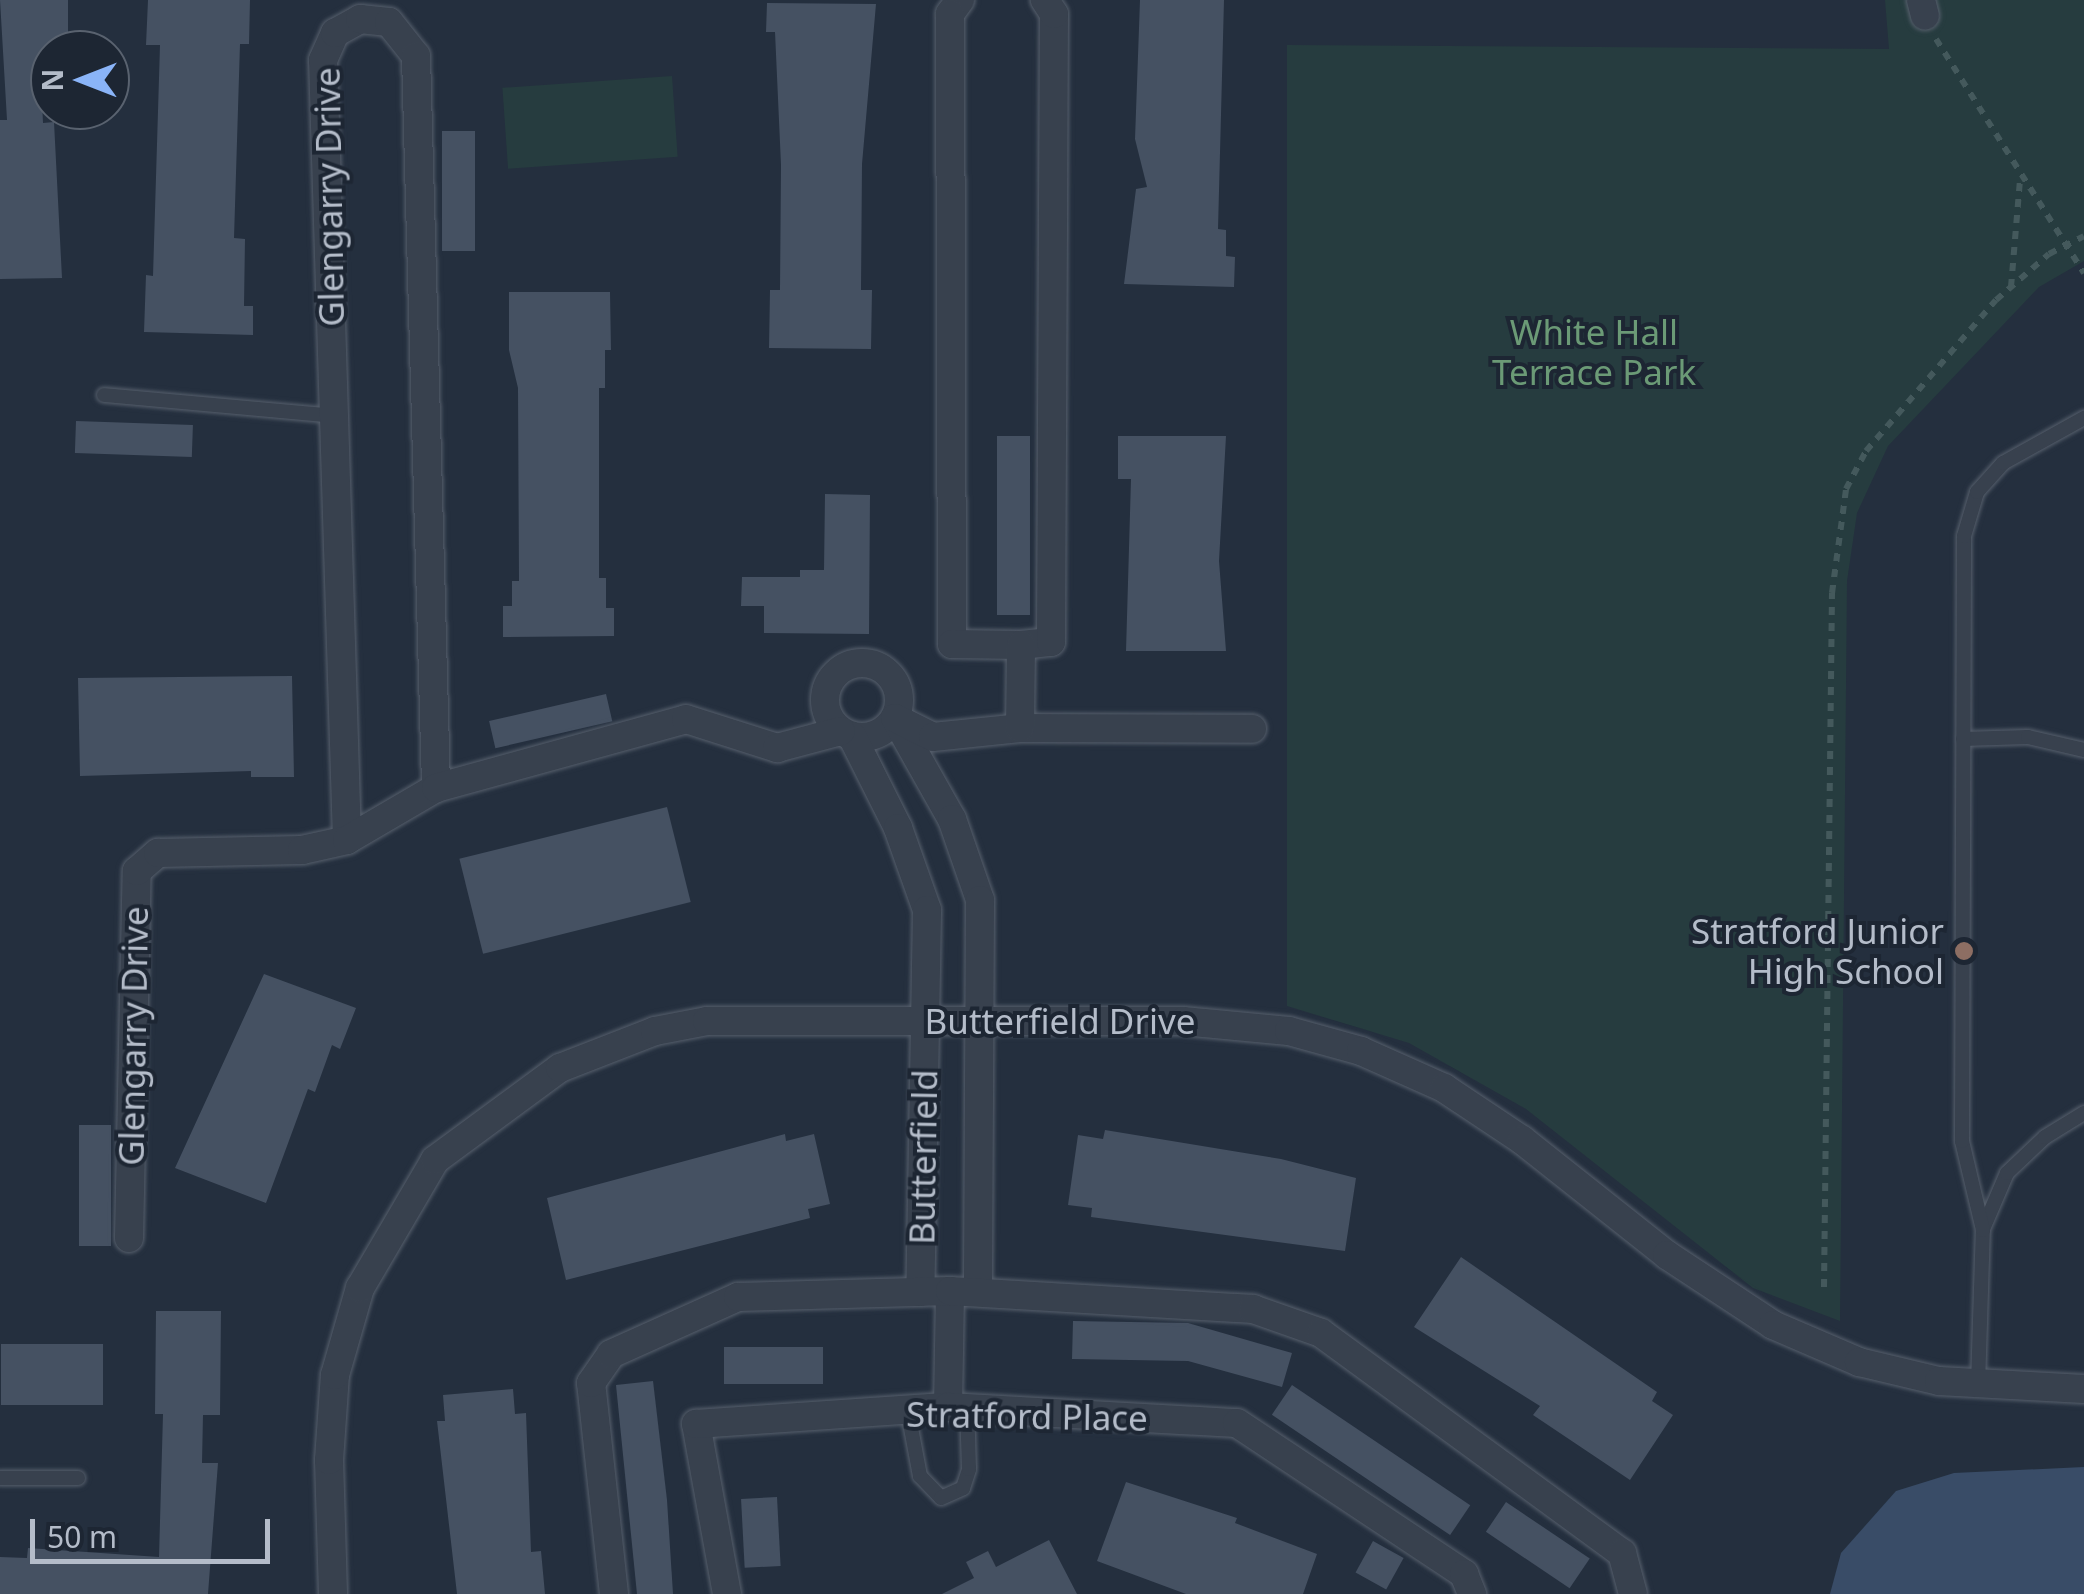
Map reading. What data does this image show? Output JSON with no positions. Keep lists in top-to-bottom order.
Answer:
{
  "streets": {
    "street": [
      "Glengarry Drive",
      "Butterfield Drive",
      "Butterfield",
      "Stratford Place"
    ]
  },
  "crossings": [
    ["Butterfield Drive", "Butterfield"],
    ["Butterfield", "Stratford Place"]
  ],
  "parks": ["White Hall Terrace Park"],
  "places": ["Stratford Junior High School"],
  "scale_bar": "50 m",
  "north": "left"
}
